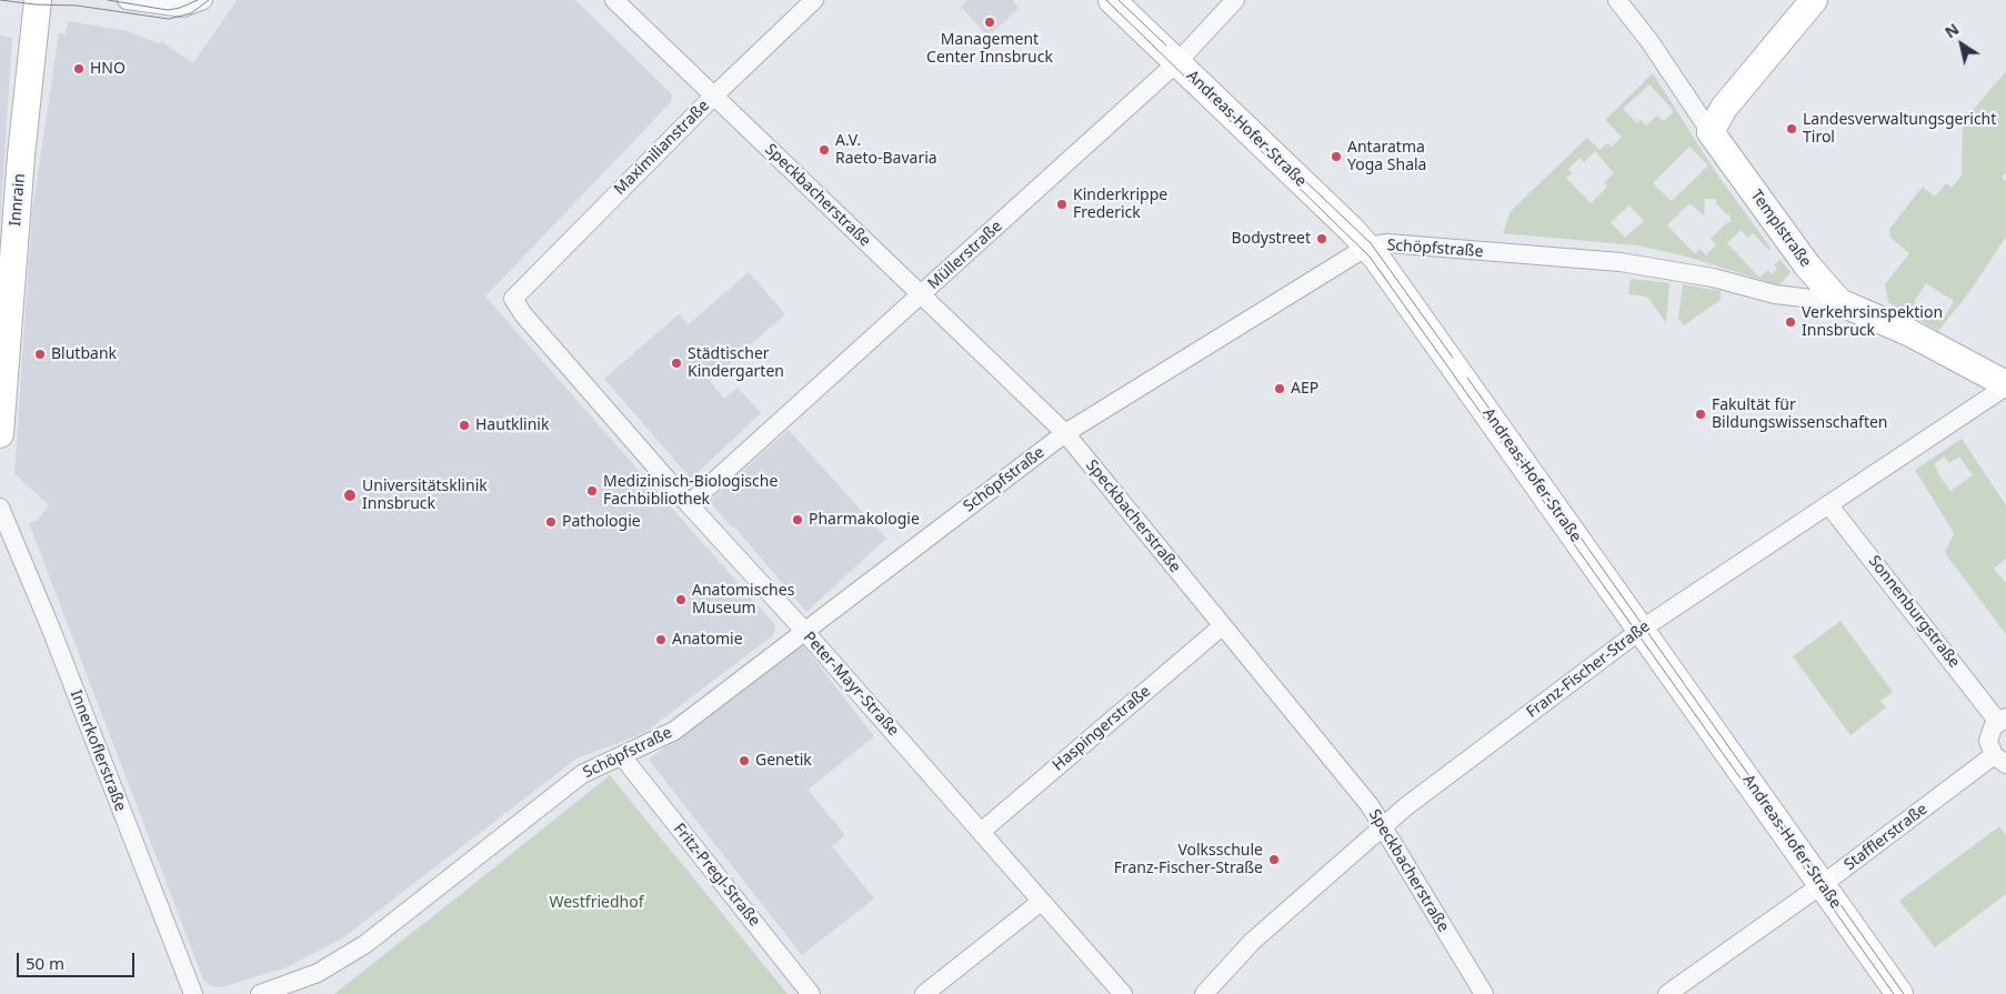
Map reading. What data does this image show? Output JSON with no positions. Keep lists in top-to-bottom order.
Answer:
{
  "streets": {
    "street": [
      "Andreas-Hofer-Straße",
      "Maximilianstraße",
      "Speckbacherstraße",
      "Innrain",
      "Templstraße",
      "Schöpfstraße",
      "Müllerstraße",
      "Sonnenburgstraße",
      "Franz-Fischer-Straße",
      "Peter-Mayr-Straße",
      "Haspingerstraße",
      "Innerkoflerstraße",
      "Stafflerstraße",
      "Fritz-Pregl-Straße"
    ]
  },
  "crossings": [
    ["Andreas-Hofer-Straße", "Schöpfstraße"],
    ["Andreas-Hofer-Straße", "Müllerstraße"],
    ["Andreas-Hofer-Straße", "Franz-Fischer-Straße"],
    ["Andreas-Hofer-Straße", "Stafflerstraße"],
    ["Maximilianstraße", "Speckbacherstraße"],
    ["Maximilianstraße", "Peter-Mayr-Straße"],
    ["Speckbacherstraße", "Schöpfstraße"],
    ["Speckbacherstraße", "Müllerstraße"],
    ["Speckbacherstraße", "Franz-Fischer-Straße"],
    ["Speckbacherstraße", "Haspingerstraße"],
    ["Templstraße", "Schöpfstraße"],
    ["Templstraße", "Franz-Fischer-Straße"],
    ["Schöpfstraße", "Peter-Mayr-Straße"],
    ["Schöpfstraße", "Fritz-Pregl-Straße"],
    ["Müllerstraße", "Peter-Mayr-Straße"],
    ["Sonnenburgstraße", "Franz-Fischer-Straße"],
    ["Peter-Mayr-Straße", "Haspingerstraße"]
  ],
  "parks": ["Westfriedhof"],
  "places": [
    "Management Center Innsbruck",
    "HNO",
    "Landesverwaltungsgericht Tirol",
    "A.V. Raeto-Bavaria",
    "Antaratma Yoga Shala",
    "Kinderkrippe Frederick",
    "Bodystreet",
    "Verkehrsinspektion Innsbruck",
    "Blutbank",
    "Städtischer Kindergarten",
    "AEP",
    "Fakultät für Bildungswissenschaften",
    "Hautklinik",
    "Medizinisch-Biologische Fachbibliothek",
    "Universitätsklinik Innsbruck",
    "Pharmakologie",
    "Pathologie",
    "Anatomisches Museum",
    "Anatomie",
    "Genetik",
    "Volksschule Franz-Fischer-Straße"
  ],
  "scale_bar": "50 m",
  "north": "top left"
}
